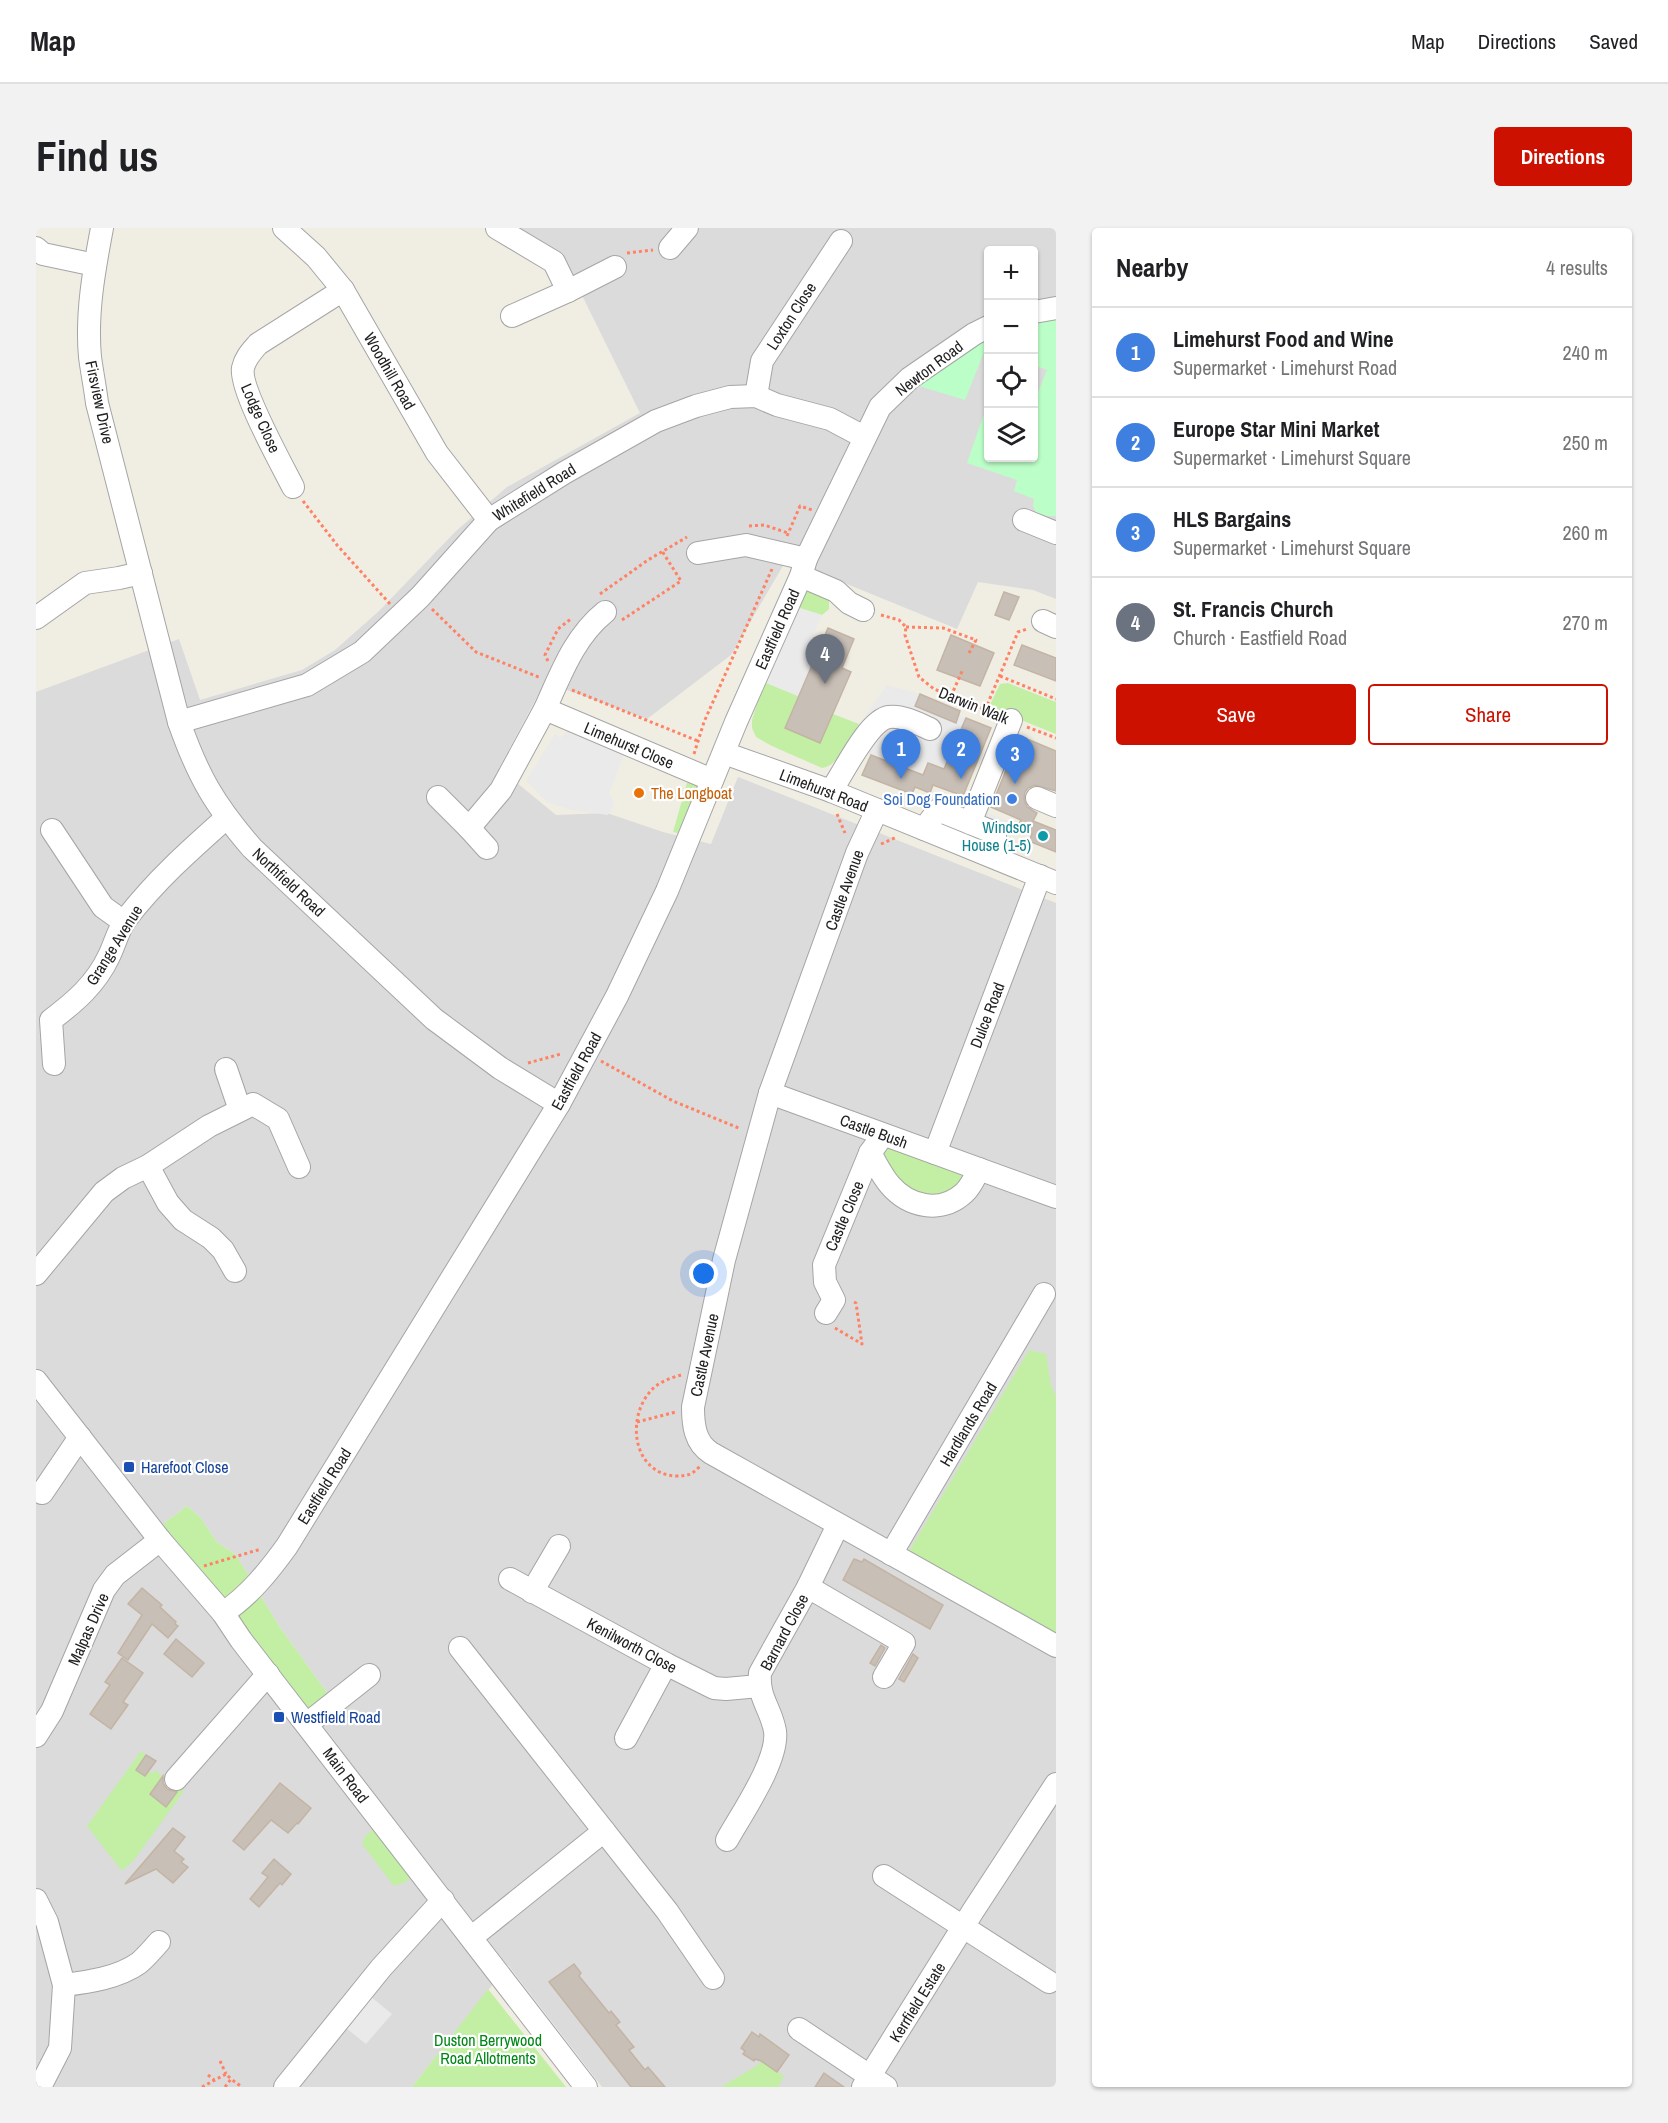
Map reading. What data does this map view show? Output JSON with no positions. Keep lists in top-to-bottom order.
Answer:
{
  "streets": {
    "street": [
      "Loxton Close",
      "Newton Road",
      "Woodhill Road",
      "Firsview Drive",
      "Lodge Close",
      "Whitefield Road",
      "Eastfield Road",
      "Limehurst Close",
      "Limehurst Road",
      "Northfield Road",
      "Castle Avenue",
      "Grange Avenue",
      "Dulce Road",
      "Castle Bush",
      "Castle Close",
      "Hardlands Road",
      "Malpas Drive",
      "Barnard Close",
      "Kenilworth Close",
      "Main Road",
      "Kerrfield Estate"
    ],
    "path": ["Darwin Walk"]
  },
  "crossings": [
    ["Loxton Close", "Whitefield Road"],
    ["Newton Road", "Whitefield Road"],
    ["Newton Road", "Eastfield Road"],
    ["Woodhill Road", "Lodge Close"],
    ["Woodhill Road", "Whitefield Road"],
    ["Firsview Drive", "Northfield Road"],
    ["Whitefield Road", "Northfield Road"],
    ["Eastfield Road", "Limehurst Close"],
    ["Eastfield Road", "Limehurst Road"],
    ["Eastfield Road", "Northfield Road"],
    ["Eastfield Road", "Main Road"],
    ["Limehurst Road", "Castle Avenue"],
    ["Limehurst Road", "Dulce Road"],
    ["Northfield Road", "Grange Avenue"],
    ["Castle Avenue", "Castle Bush"],
    ["Castle Avenue", "Hardlands Road"],
    ["Castle Avenue", "Barnard Close"],
    ["Dulce Road", "Castle Bush"],
    ["Castle Bush", "Castle Close"],
    ["Malpas Drive", "Main Road"],
    ["Barnard Close", "Kenilworth Close"]
  ],
  "parks": ["Duston Berrywood Road Allotments"],
  "places": {
    "other": ["The Longboat", "Soi Dog Foundation", "Windsor House (1-5)"],
    "transit": ["Harefoot Close", "Westfield Road"]
  },
  "page": {
    "header": "Map",
    "nav": ["Map", "Directions", "Saved"],
    "buttons": [
      "Directions",
      ["Save", "Share"]
    ],
    "title": "Find us",
    "heading": ["Nearby", "4 results"],
    "map_buttons": ["+", "−"],
    "list": [
      {
        "mark": "1",
        "name": "Limehurst Food and Wine",
        "note": "Supermarket · Limehurst Road",
        "value": "240 m"
      },
      {
        "mark": "2",
        "name": "Europe Star Mini Market",
        "note": "Supermarket · Limehurst Square",
        "value": "250 m"
      },
      {
        "mark": "3",
        "name": "HLS Bargains",
        "note": "Supermarket · Limehurst Square",
        "value": "260 m"
      },
      {
        "mark": "4",
        "name": "St. Francis Church",
        "note": "Church · Eastfield Road",
        "value": "270 m"
      }
    ],
    "pins": [
      "4",
      "1",
      "2",
      "3"
    ]
  }
}
